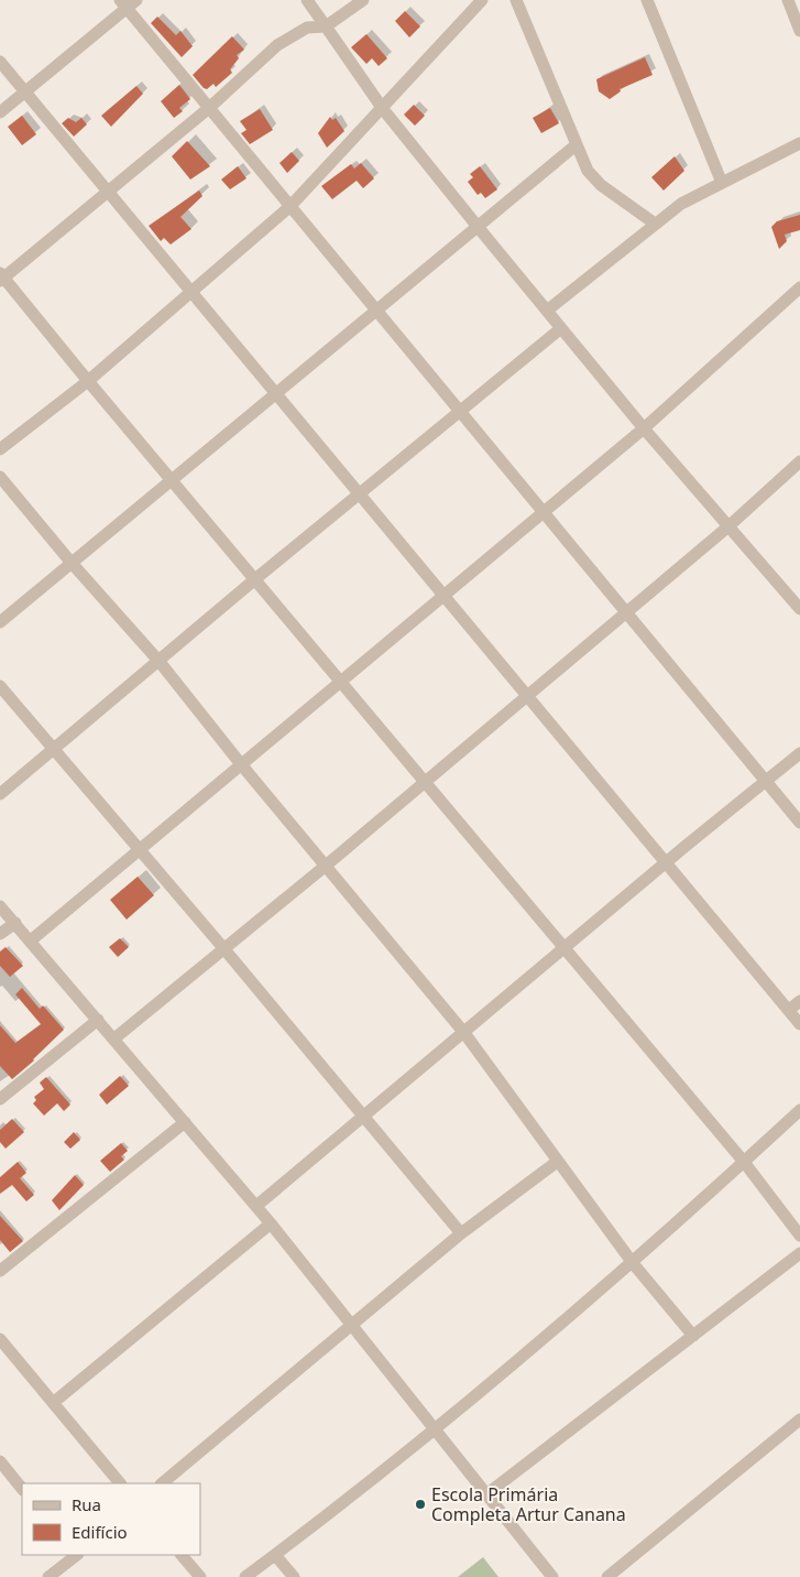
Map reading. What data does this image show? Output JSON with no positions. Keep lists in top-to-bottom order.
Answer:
{
  "places": ["Escola Primária Completa Artur Canana"],
  "legend": ["Rua", "Edifício"]
}
